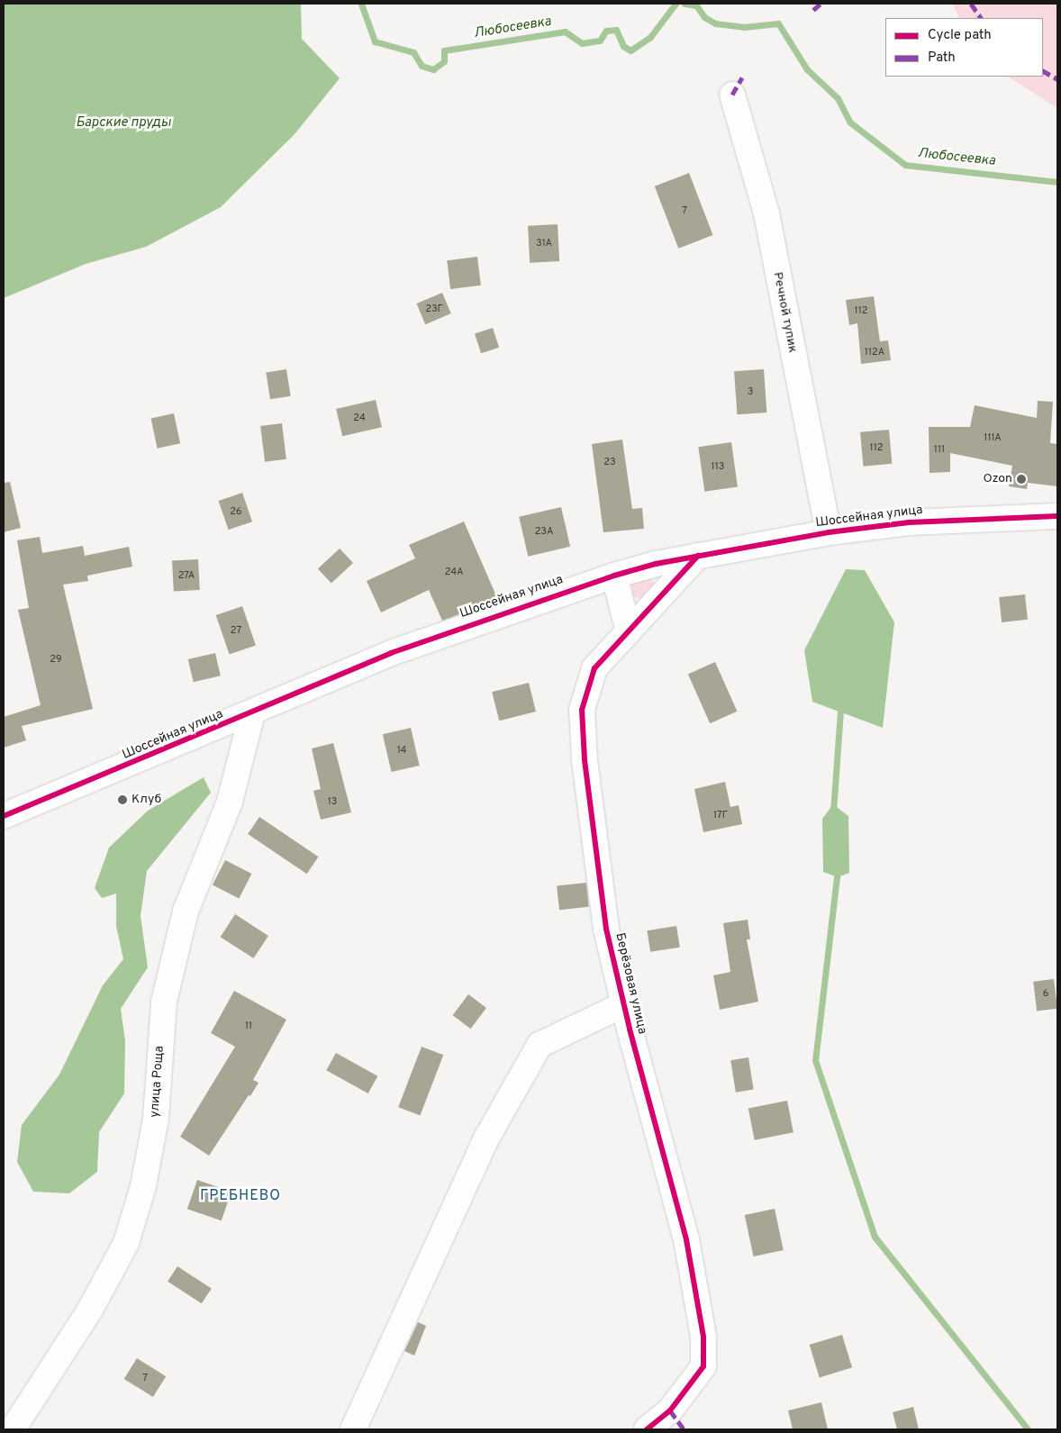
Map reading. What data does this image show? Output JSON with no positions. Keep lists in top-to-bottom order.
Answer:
{
  "streets": {
    "street": [
      "Речной тупик",
      "Шоссейная улица",
      "Берёзовая улица",
      "улица Роща"
    ]
  },
  "crossings": [
    ["Речной тупик", "Шоссейная улица"],
    ["Шоссейная улица", "Берёзовая улица"],
    ["Шоссейная улица", "улица Роща"]
  ],
  "districts": ["ГРЕБНЕВО"],
  "water": ["Любосеевка", "Барские пруды"],
  "places": ["Ozon", "Клуб"],
  "house_numbers": [
    "7",
    "31А",
    "23Г",
    "112",
    "112А",
    "3",
    "24",
    "111А",
    "112",
    "111",
    "23",
    "113",
    "26",
    "23А",
    "24А",
    "27А",
    "27",
    "29",
    "14",
    "13",
    "17Г",
    "6",
    "11",
    "7"
  ],
  "legend": ["Cycle path", "Path"]
}
